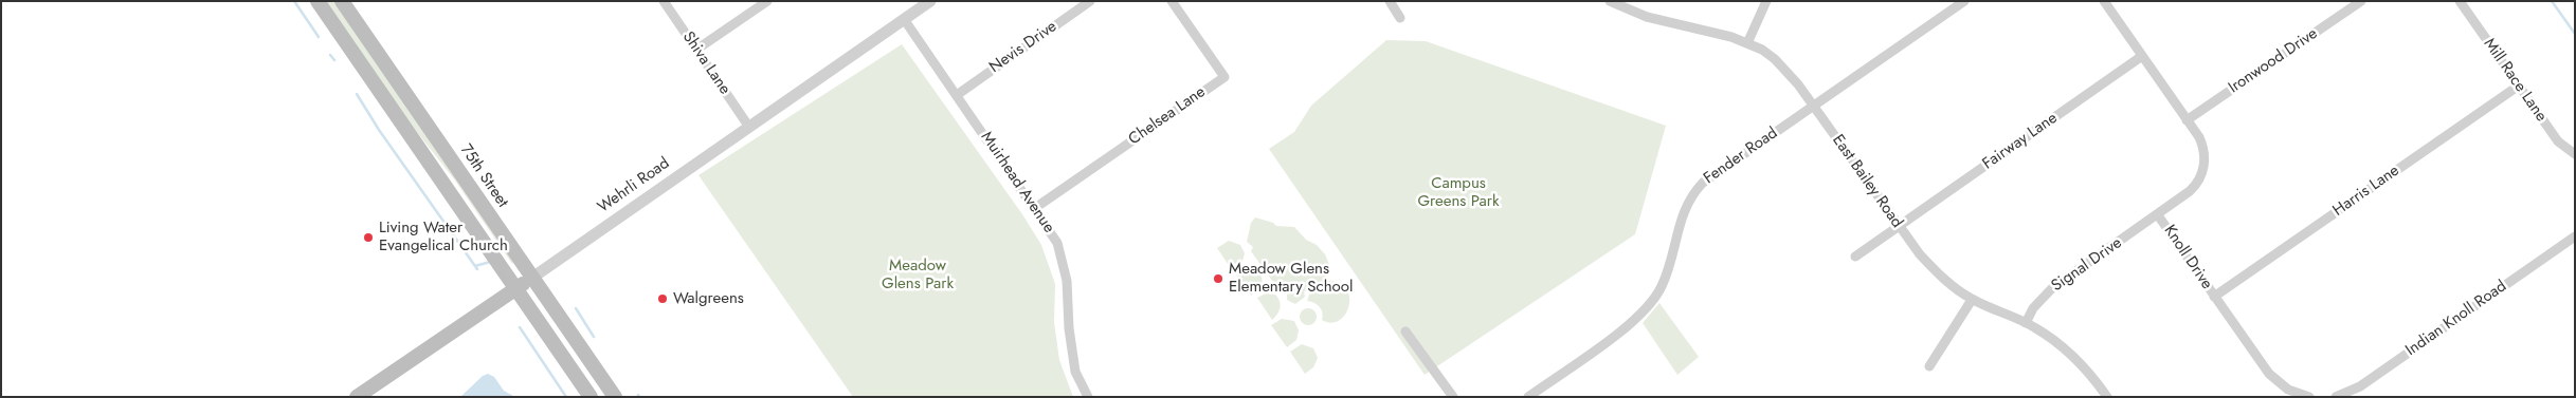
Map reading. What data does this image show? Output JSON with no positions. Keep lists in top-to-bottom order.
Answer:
{
  "streets": {
    "main road": ["75th Street", "Wehrli Road"],
    "street": [
      "Nevis Drive",
      "Ironwood Drive",
      "Shiva Lane",
      "Mill Race Lane",
      "Chelsea Lane",
      "Fairway Lane",
      "Fender Road",
      "East Bailey Road",
      "Muirhead Avenue",
      "Harris Lane",
      "Knoll Drive",
      "Signal Drive",
      "Indian Knoll Road"
    ]
  },
  "crossings": [
    ["Nevis Drive", "Muirhead Avenue"],
    ["Ironwood Drive", "Knoll Drive"],
    ["Shiva Lane", "Wehrli Road"],
    ["Mill Race Lane", "Harris Lane"],
    ["Chelsea Lane", "Muirhead Avenue"],
    ["Fairway Lane", "East Bailey Road"],
    ["Fairway Lane", "Knoll Drive"],
    ["Fender Road", "East Bailey Road"],
    ["75th Street", "Wehrli Road"],
    ["East Bailey Road", "Signal Drive"],
    ["Muirhead Avenue", "Wehrli Road"],
    ["Harris Lane", "Knoll Drive"],
    ["Knoll Drive", "Signal Drive"]
  ],
  "parks": ["Campus Greens Park", "Meadow Glens Park"],
  "places": ["Living Water Evangelical Church", "Meadow Glens Elementary School", "Walgreens"]
}
